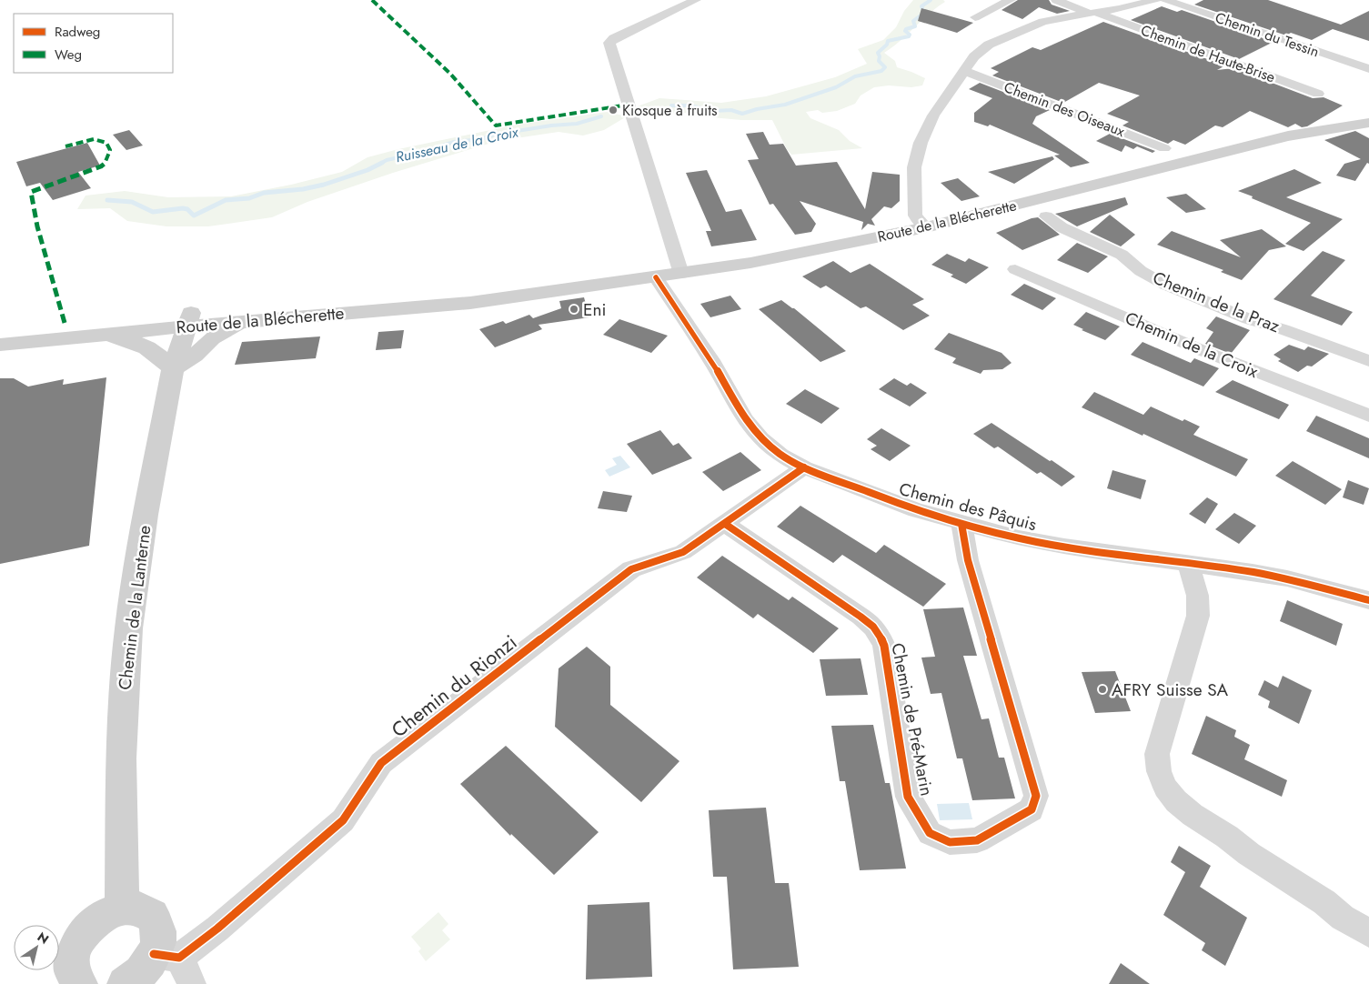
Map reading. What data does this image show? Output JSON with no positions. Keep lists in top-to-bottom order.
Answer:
{
  "streets": {
    "main road": ["Route de la Blécherette", "Chemin de la Lanterne"],
    "street": [
      "Chemin du Tessin",
      "Chemin de Haute-Brise",
      "Chemin des Oiseaux",
      "Chemin de la Praz",
      "Chemin de la Croix",
      "Chemin des Pâquis",
      "Chemin du Rionzi",
      "Chemin de Pré-Marin"
    ]
  },
  "crossings": [
    ["Route de la Blécherette", "Chemin des Pâquis"],
    ["Route de la Blécherette", "Chemin de la Lanterne"],
    ["Chemin des Pâquis", "Chemin du Rionzi"],
    ["Chemin des Pâquis", "Chemin de Pré-Marin"],
    ["Chemin du Rionzi", "Chemin de Pré-Marin"]
  ],
  "water": ["Ruisseau de la Croix"],
  "places": ["Kiosque à fruits", "Eni", "AFRY Suisse SA"],
  "legend": ["Radweg", "Weg"],
  "north": "top right"
}
